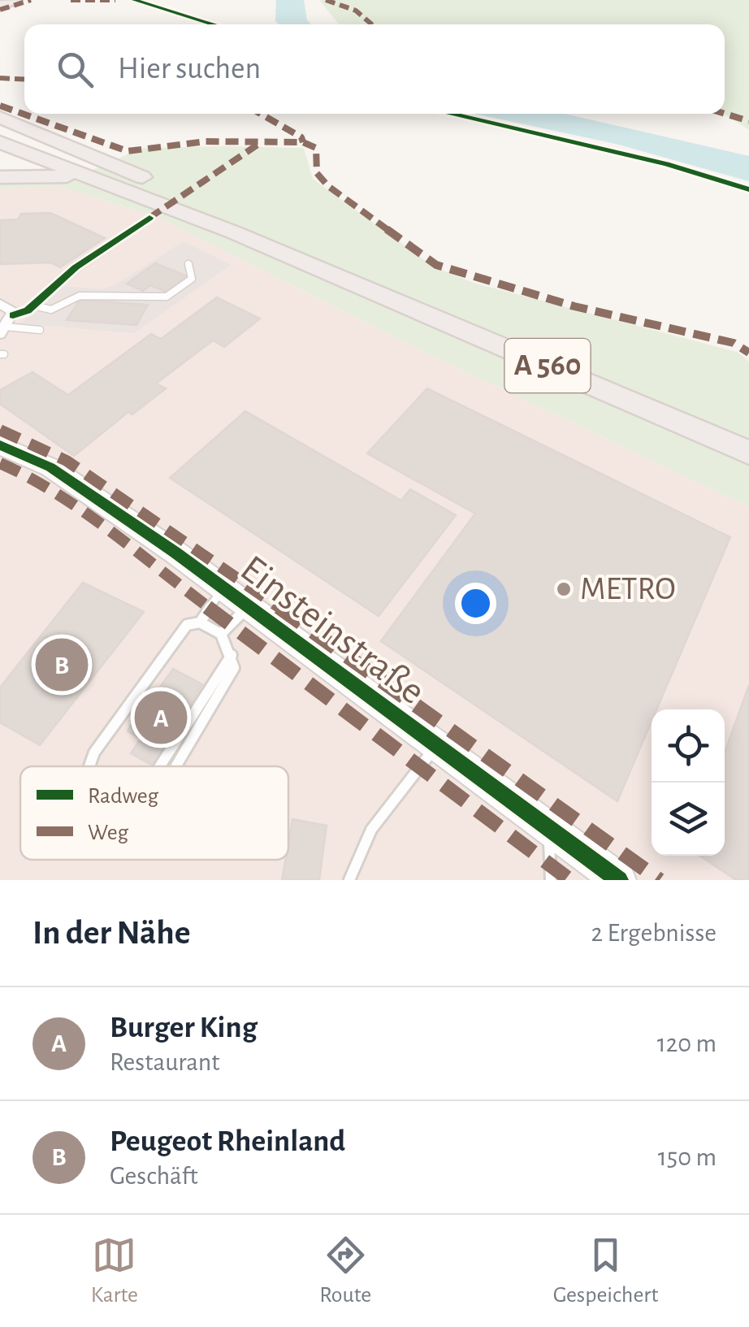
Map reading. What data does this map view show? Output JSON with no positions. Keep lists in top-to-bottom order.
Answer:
{
  "streets": {
    "highway": ["A 560"],
    "street": ["Einsteinstraße"]
  },
  "places": ["METRO"],
  "legend": ["Radweg", "Weg"],
  "page": {
    "search": "Hier suchen",
    "pins": ["B", "A"],
    "heading": ["In der Nähe", "2 Ergebnisse"],
    "list": [
      {
        "mark": "A",
        "name": "Burger King",
        "note": "Restaurant",
        "value": "120 m"
      },
      {
        "mark": "B",
        "name": "Peugeot Rheinland",
        "note": "Geschäft",
        "value": "150 m"
      }
    ],
    "nav": ["Karte", "Route", "Gespeichert"]
  }
}
